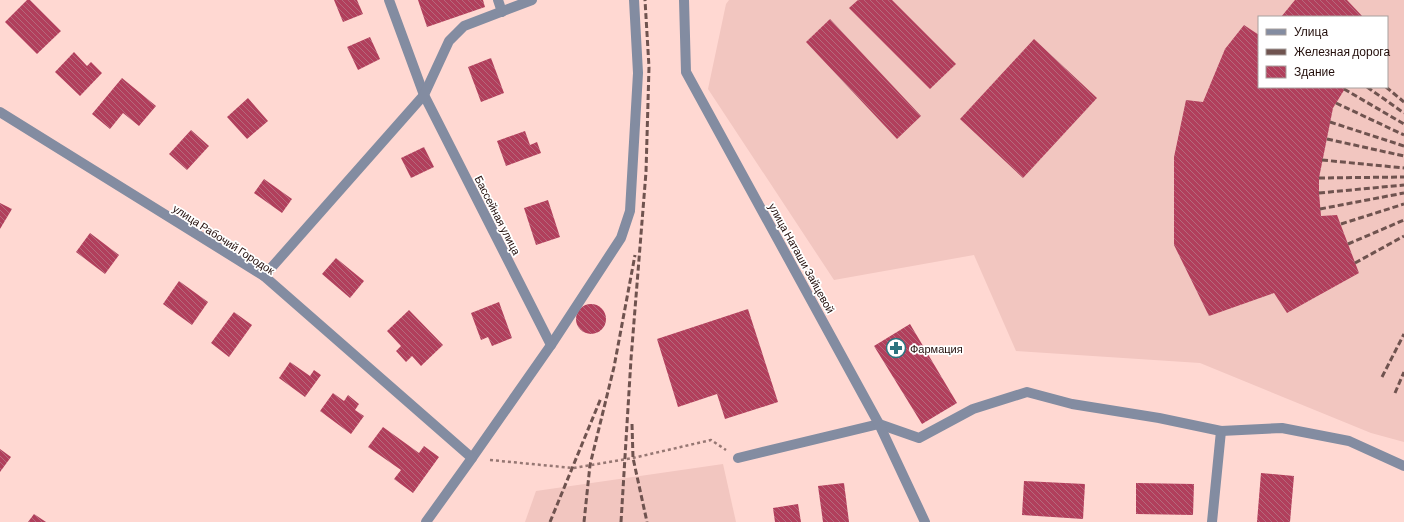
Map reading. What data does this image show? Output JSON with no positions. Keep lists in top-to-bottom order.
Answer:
{
  "streets": {
    "street": ["Бассейная улица", "улица Рабочий Городок", "улица Наташи Зайцевой"]
  },
  "places": {
    "pharmacy": ["Фармация"]
  },
  "legend": ["Улица", "Железная дорога", "Здание"]
}
